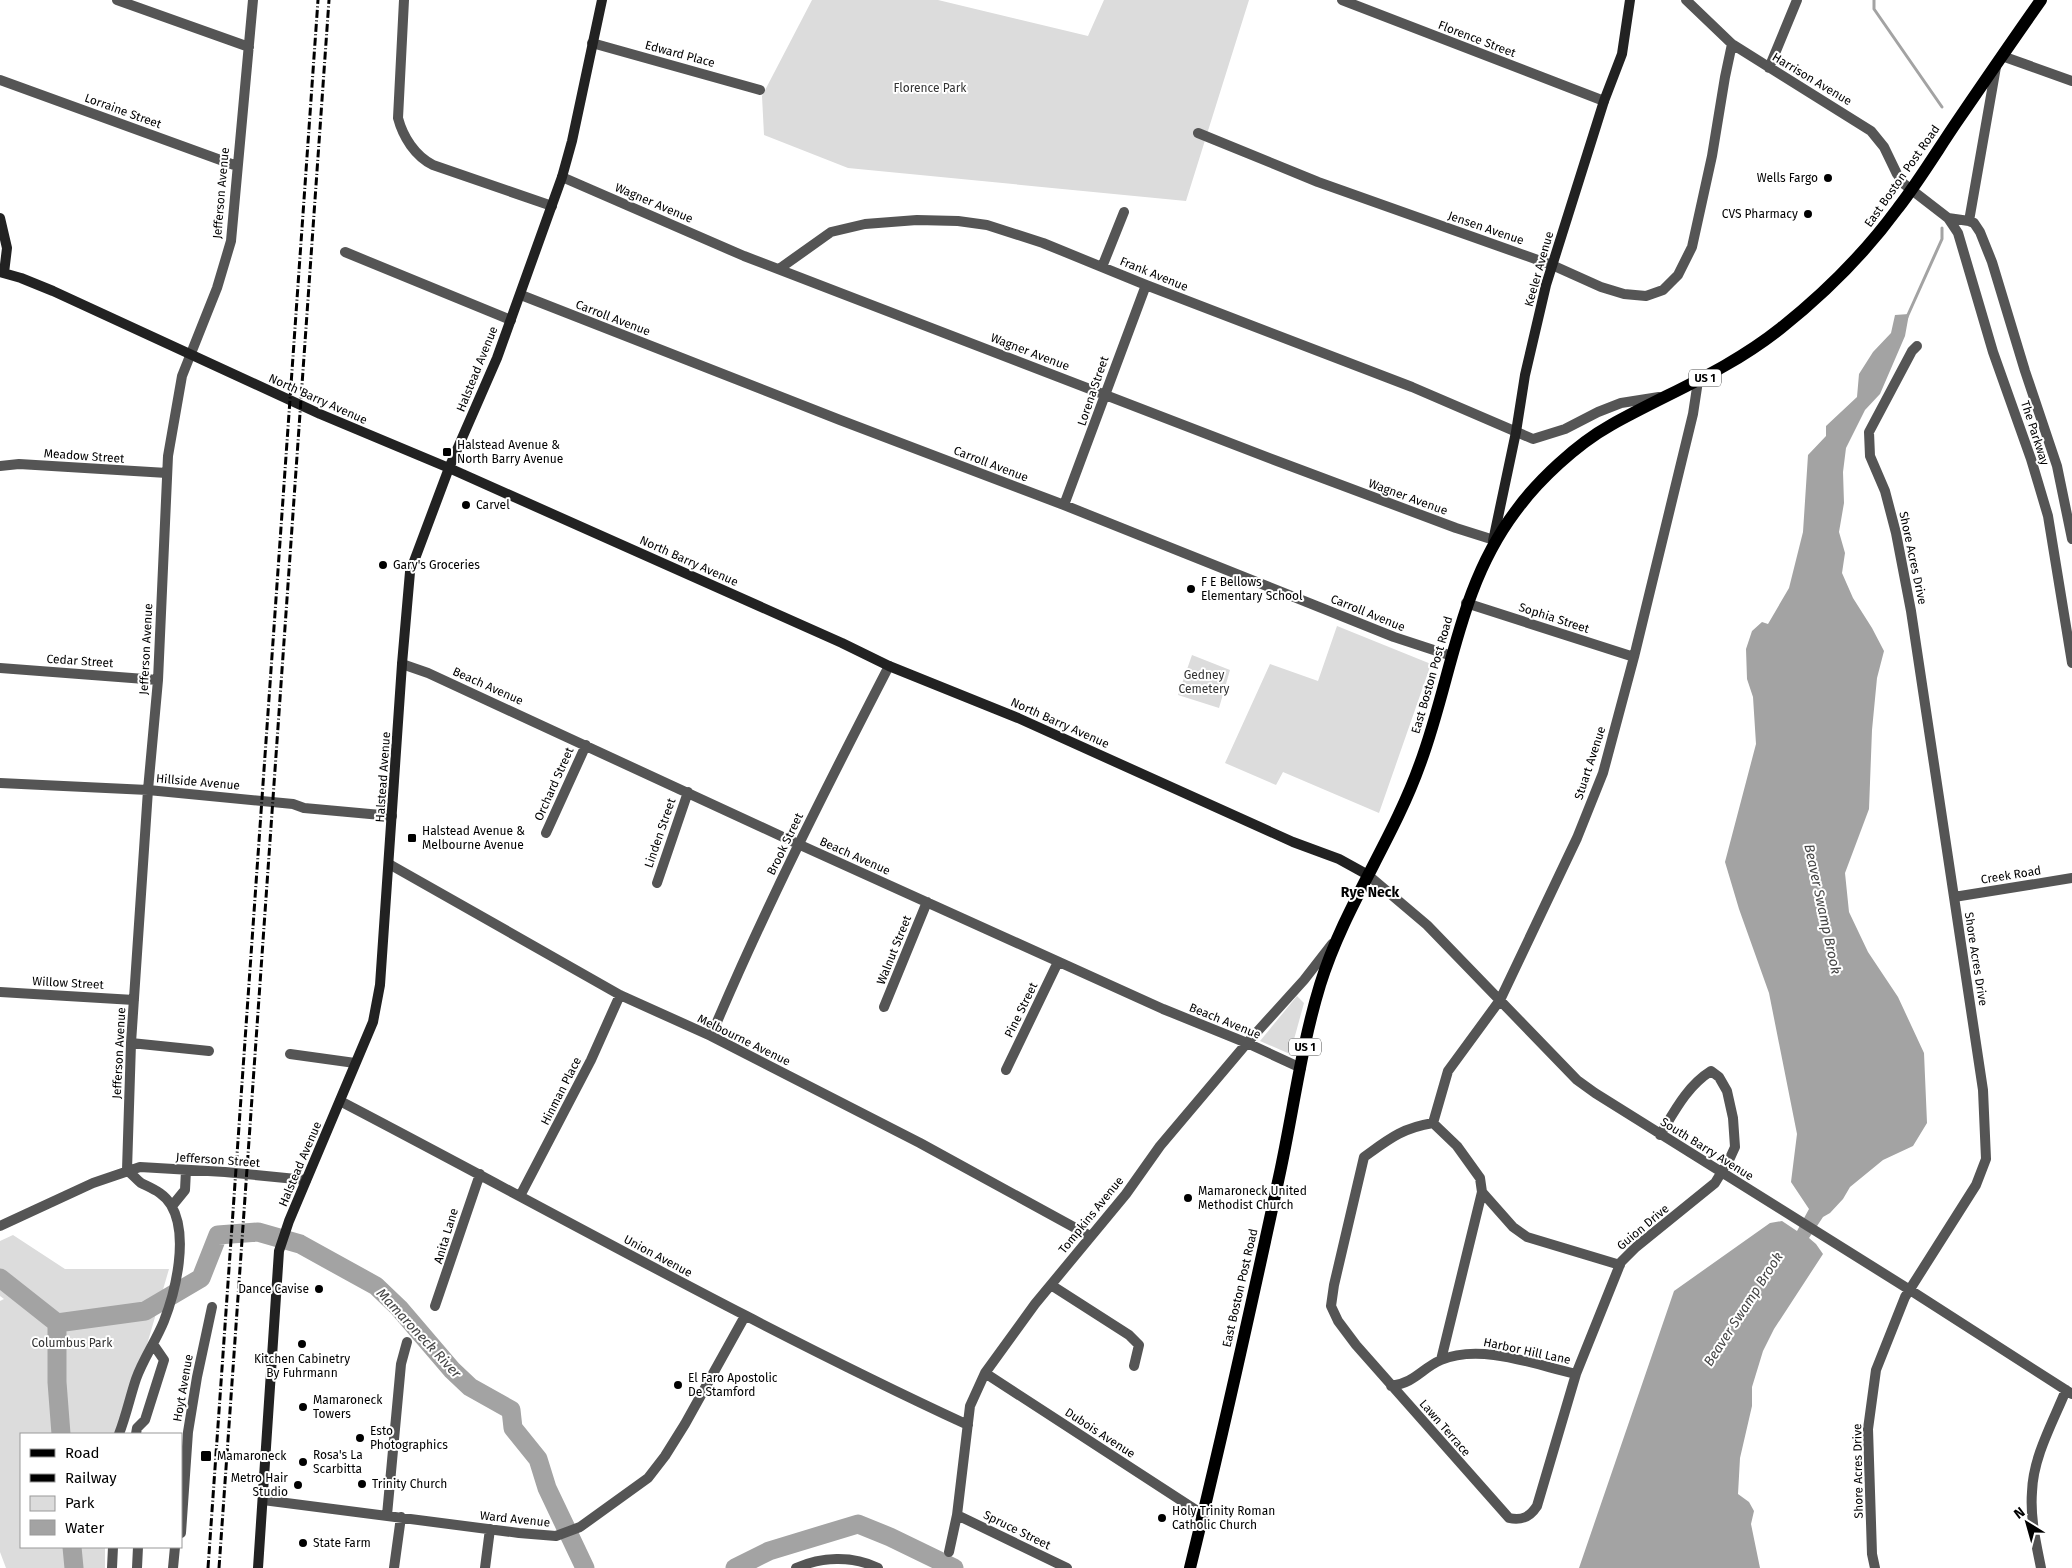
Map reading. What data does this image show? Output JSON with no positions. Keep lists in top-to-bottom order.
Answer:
{
  "streets": {
    "main road": ["East Boston Post Road", "US 1"],
    "street": [
      "Florence Street",
      "Edward Place",
      "Harrison Avenue",
      "Lorraine Street",
      "Jefferson Avenue",
      "Wagner Avenue",
      "Jensen Avenue",
      "Keeler Avenue",
      "Frank Avenue",
      "Carroll Avenue",
      "Halstead Avenue",
      "Lorena Street",
      "North Barry Avenue",
      "The Parkway",
      "Meadow Street",
      "Shore Acres Drive",
      "Sophia Street",
      "Cedar Street",
      "Beach Avenue",
      "Stuart Avenue",
      "Hillside Avenue",
      "Orchard Street",
      "Linden Street",
      "Brook Street",
      "Creek Road",
      "Walnut Street",
      "Willow Street",
      "Pine Street",
      "Melbourne Avenue",
      "Hinman Place",
      "South Barry Avenue",
      "Jefferson Street",
      "Tompkins Avenue",
      "Guion Drive",
      "Anita Lane",
      "Union Avenue",
      "Harbor Hill Lane",
      "Hoyt Avenue",
      "Lawn Terrace",
      "Dubois Avenue",
      "Ward Avenue",
      "Spruce Street"
    ]
  },
  "crossings": [
    ["Florence Street", "Keeler Avenue"],
    ["Edward Place", "Halstead Avenue"],
    ["Harrison Avenue", "East Boston Post Road"],
    ["Harrison Avenue", "Jensen Avenue"],
    ["Harrison Avenue", "The Parkway"],
    ["Lorraine Street", "Jefferson Avenue"],
    ["East Boston Post Road", "Wagner Avenue"],
    ["East Boston Post Road", "Keeler Avenue"],
    ["East Boston Post Road", "Frank Avenue"],
    ["East Boston Post Road", "Carroll Avenue"],
    ["East Boston Post Road", "North Barry Avenue"],
    ["East Boston Post Road", "The Parkway"],
    ["East Boston Post Road", "Sophia Street"],
    ["East Boston Post Road", "Beach Avenue"],
    ["East Boston Post Road", "Stuart Avenue"],
    ["East Boston Post Road", "South Barry Avenue"],
    ["East Boston Post Road", "Tompkins Avenue"],
    ["East Boston Post Road", "Dubois Avenue"],
    ["Jefferson Avenue", "North Barry Avenue"],
    ["Jefferson Avenue", "Meadow Street"],
    ["Jefferson Avenue", "Cedar Street"],
    ["Jefferson Avenue", "Hillside Avenue"],
    ["Jefferson Avenue", "Willow Street"],
    ["Jefferson Avenue", "Jefferson Street"],
    ["Wagner Avenue", "Keeler Avenue"],
    ["Wagner Avenue", "Frank Avenue"],
    ["Wagner Avenue", "Halstead Avenue"],
    ["Wagner Avenue", "Lorena Street"],
    ["Jensen Avenue", "Keeler Avenue"],
    ["Keeler Avenue", "Frank Avenue"],
    ["Frank Avenue", "Lorena Street"],
    ["Carroll Avenue", "Halstead Avenue"],
    ["Carroll Avenue", "Lorena Street"],
    ["Halstead Avenue", "North Barry Avenue"],
    ["Halstead Avenue", "Beach Avenue"],
    ["Halstead Avenue", "Hillside Avenue"],
    ["Halstead Avenue", "Melbourne Avenue"],
    ["Halstead Avenue", "Jefferson Street"],
    ["Halstead Avenue", "Union Avenue"],
    ["Halstead Avenue", "Ward Avenue"],
    ["North Barry Avenue", "Brook Street"],
    ["North Barry Avenue", "South Barry Avenue"],
    ["Shore Acres Drive", "Creek Road"],
    ["Shore Acres Drive", "South Barry Avenue"],
    ["Sophia Street", "Stuart Avenue"],
    ["Beach Avenue", "Orchard Street"],
    ["Beach Avenue", "Linden Street"],
    ["Beach Avenue", "Brook Street"],
    ["Beach Avenue", "Walnut Street"],
    ["Beach Avenue", "Pine Street"],
    ["Beach Avenue", "Tompkins Avenue"],
    ["Stuart Avenue", "South Barry Avenue"],
    ["Stuart Avenue", "Guion Drive"],
    ["Stuart Avenue", "Lawn Terrace"],
    ["Brook Street", "Melbourne Avenue"],
    ["Melbourne Avenue", "Hinman Place"],
    ["Melbourne Avenue", "Tompkins Avenue"],
    ["Hinman Place", "Union Avenue"],
    ["South Barry Avenue", "Guion Drive"],
    ["Tompkins Avenue", "Union Avenue"],
    ["Tompkins Avenue", "Dubois Avenue"],
    ["Tompkins Avenue", "Spruce Street"],
    ["Guion Drive", "Lawn Terrace"],
    ["Anita Lane", "Union Avenue"],
    ["Union Avenue", "Ward Avenue"],
    ["Harbor Hill Lane", "Lawn Terrace"]
  ],
  "districts": ["Rye Neck"],
  "water": ["Beaver Swamp Brook", "Mamaroneck River"],
  "parks": ["Florence Park", "Gedney Cemetery", "Columbus Park"],
  "places": {
    "other": [
      "Wells Fargo",
      "CVS Pharmacy",
      "Carvel",
      "Gary's Groceries",
      "F E Bellows Elementary School",
      "Mamaroneck United Methodist Church",
      "Dance Cavise",
      "Kitchen Cabinetry By Fuhrmann",
      "El Faro Apostolic De Stamford",
      "Mamaroneck Towers",
      "Esto Photographics",
      "Rosa's La Scarbitta",
      "Trinity Church",
      "Metro Hair Studio",
      "Holy Trinity Roman Catholic Church",
      "State Farm"
    ],
    "transit": ["Halstead Avenue & North Barry Avenue", "Halstead Avenue & Melbourne Avenue", "Mamaroneck"]
  },
  "legend": [
    "Road",
    "Railway",
    "Park",
    "Water"
  ],
  "north": "top left"
}
